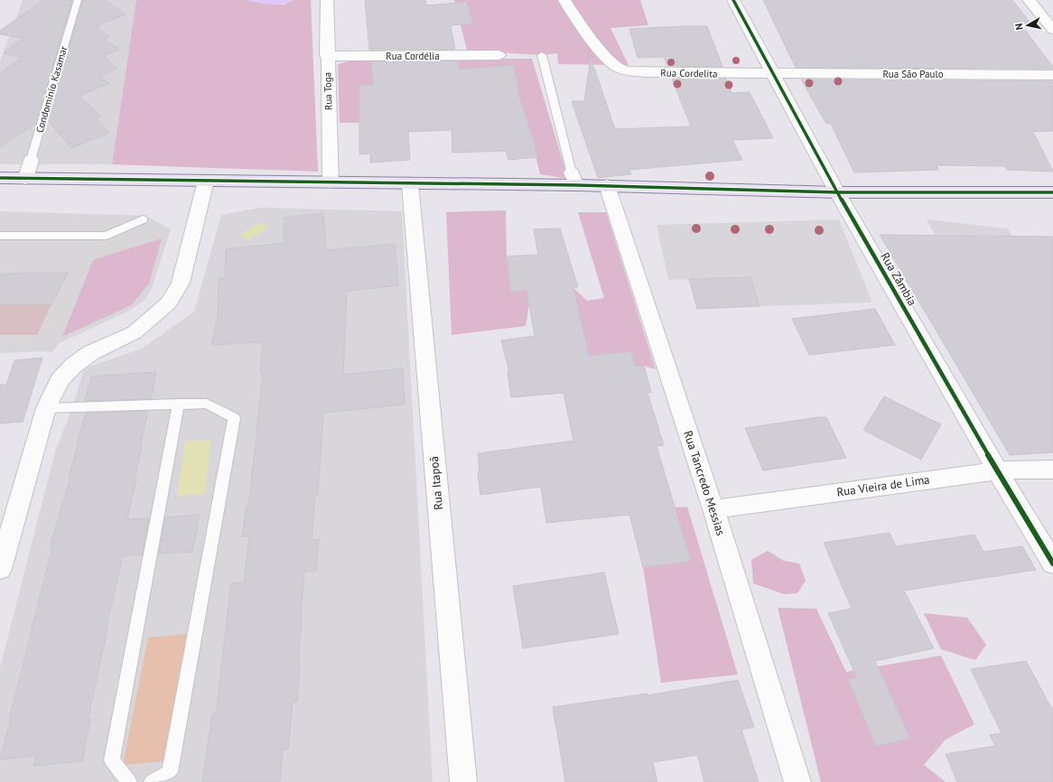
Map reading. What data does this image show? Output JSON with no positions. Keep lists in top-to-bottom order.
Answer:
{
  "streets": {
    "street": [
      "Rua Cordélia",
      "Rua Cordelita",
      "Rua São Paulo",
      "Condomínio Kasamar",
      "Rua Toga",
      "Rua Zâmbia",
      "Rua Itapoã",
      "Rua Tancredo Messias",
      "Rua Vieira de Lima"
    ]
  },
  "crossings": [
    ["Rua Cordélia", "Rua Toga"],
    ["Rua Cordelita", "Rua São Paulo"],
    ["Rua Cordelita", "Rua Zâmbia"],
    ["Rua São Paulo", "Rua Zâmbia"],
    ["Rua Zâmbia", "Rua Vieira de Lima"],
    ["Rua Tancredo Messias", "Rua Vieira de Lima"]
  ],
  "north": "left"
}
